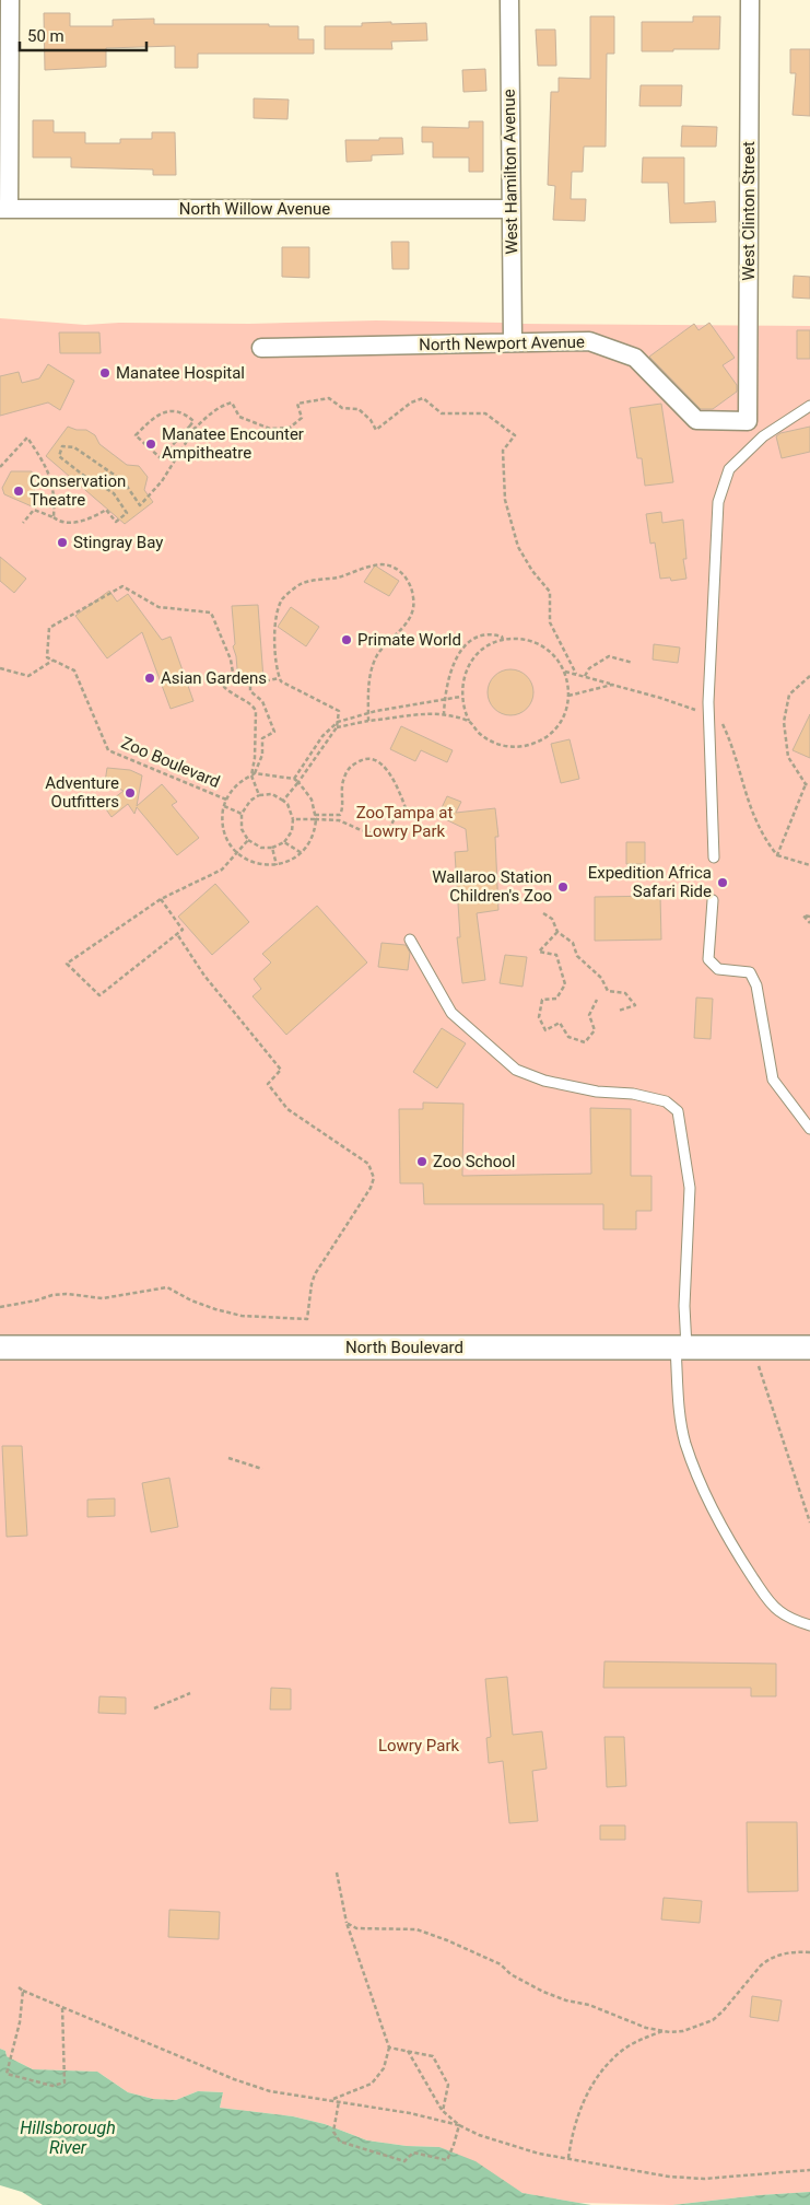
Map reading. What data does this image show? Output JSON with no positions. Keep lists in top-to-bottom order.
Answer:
{
  "streets": {
    "street": [
      "West Hamilton Avenue",
      "North Willow Avenue",
      "West Clinton Street",
      "North Newport Avenue",
      "North Boulevard"
    ],
    "path": ["Zoo Boulevard"]
  },
  "crossings": [
    ["West Hamilton Avenue", "North Willow Avenue"],
    ["West Hamilton Avenue", "North Newport Avenue"],
    ["West Clinton Street", "North Newport Avenue"]
  ],
  "water": ["Hillsborough River"],
  "parks": ["ZooTampa at Lowry Park", "Lowry Park"],
  "places": [
    "Manatee Hospital",
    "Manatee Encounter Ampitheatre",
    "Conservation Theatre",
    "Stingray Bay",
    "Primate World",
    "Asian Gardens",
    "Adventure Outfitters",
    "Expedition Africa Safari Ride",
    "Wallaroo Station Children's Zoo",
    "Zoo School"
  ],
  "scale_bar": "50 m"
}
